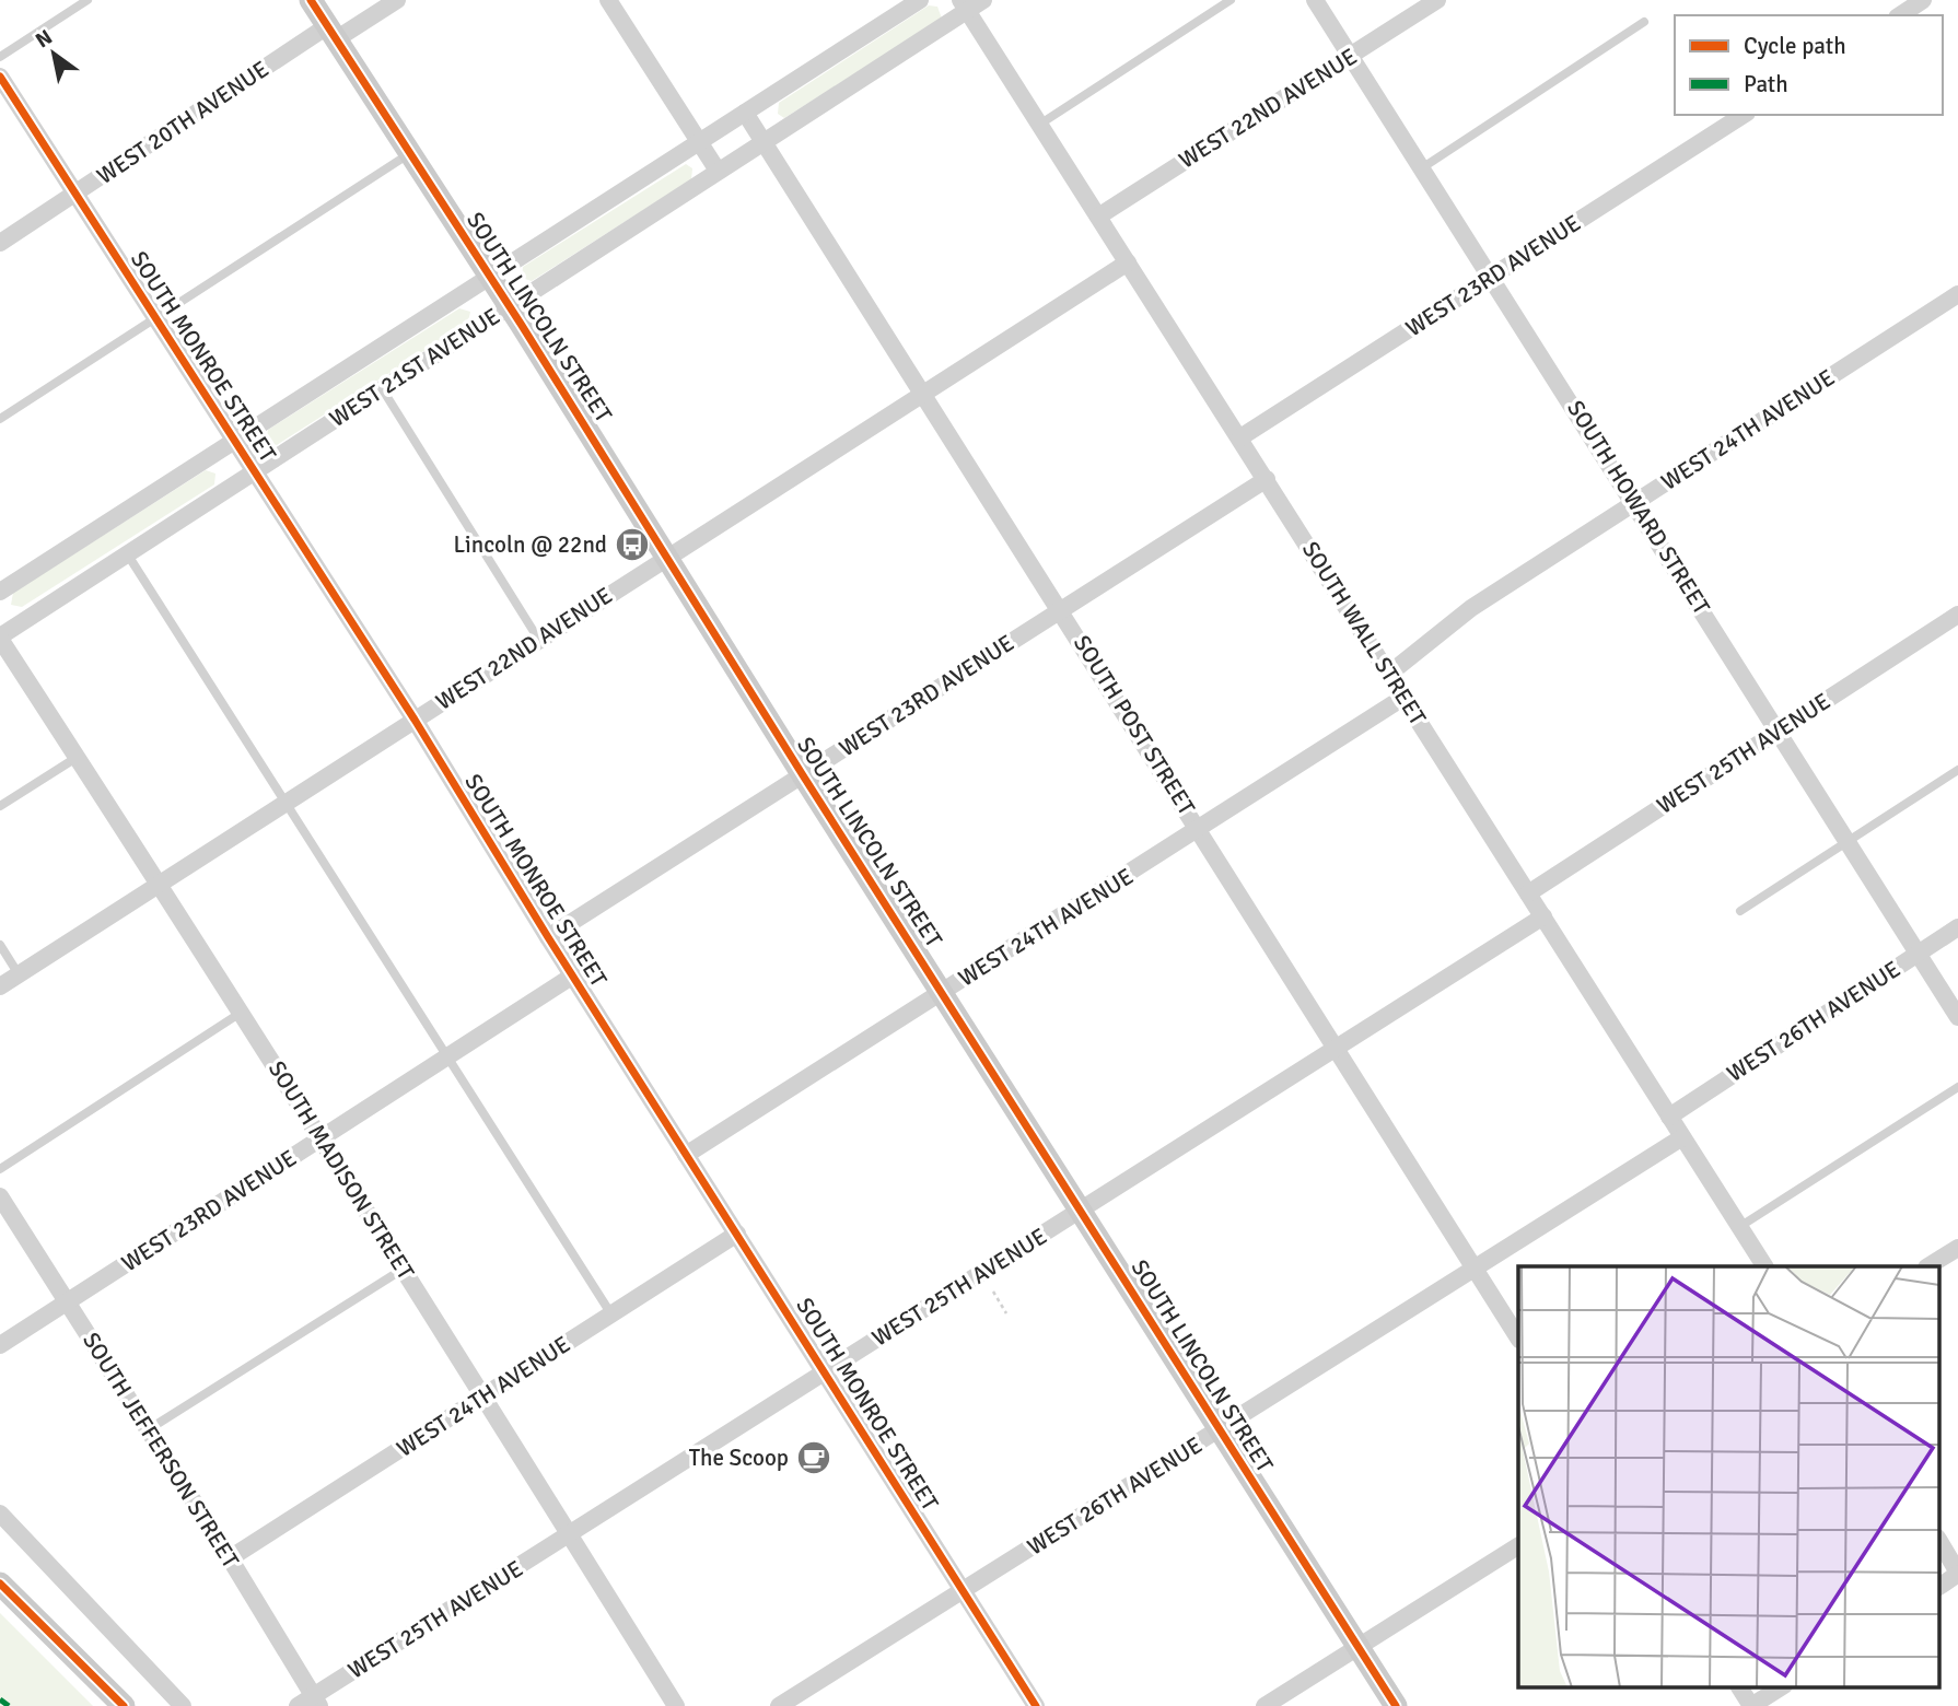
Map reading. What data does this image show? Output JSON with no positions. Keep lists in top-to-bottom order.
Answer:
{
  "streets": {
    "street": [
      "WEST 22ND AVENUE",
      "WEST 20TH AVENUE",
      "WEST 23RD AVENUE",
      "SOUTH LINCOLN STREET",
      "SOUTH MONROE STREET",
      "WEST 21ST AVENUE",
      "WEST 24TH AVENUE",
      "SOUTH HOWARD STREET",
      "SOUTH WALL STREET",
      "SOUTH POST STREET",
      "WEST 25TH AVENUE",
      "WEST 26TH AVENUE",
      "SOUTH MADISON STREET",
      "SOUTH JEFFERSON STREET"
    ]
  },
  "crossings": [
    ["WEST 22ND AVENUE", "SOUTH LINCOLN STREET"],
    ["WEST 22ND AVENUE", "SOUTH MONROE STREET"],
    ["WEST 22ND AVENUE", "SOUTH HOWARD STREET"],
    ["WEST 22ND AVENUE", "SOUTH WALL STREET"],
    ["WEST 22ND AVENUE", "SOUTH POST STREET"],
    ["WEST 22ND AVENUE", "SOUTH MADISON STREET"],
    ["WEST 20TH AVENUE", "SOUTH LINCOLN STREET"],
    ["WEST 20TH AVENUE", "SOUTH MONROE STREET"],
    ["WEST 23RD AVENUE", "SOUTH LINCOLN STREET"],
    ["WEST 23RD AVENUE", "SOUTH MONROE STREET"],
    ["WEST 23RD AVENUE", "SOUTH HOWARD STREET"],
    ["WEST 23RD AVENUE", "SOUTH WALL STREET"],
    ["WEST 23RD AVENUE", "SOUTH POST STREET"],
    ["WEST 23RD AVENUE", "SOUTH MADISON STREET"],
    ["WEST 23RD AVENUE", "SOUTH JEFFERSON STREET"],
    ["SOUTH LINCOLN STREET", "WEST 21ST AVENUE"],
    ["SOUTH LINCOLN STREET", "WEST 24TH AVENUE"],
    ["SOUTH LINCOLN STREET", "WEST 25TH AVENUE"],
    ["SOUTH LINCOLN STREET", "WEST 26TH AVENUE"],
    ["SOUTH MONROE STREET", "WEST 21ST AVENUE"],
    ["SOUTH MONROE STREET", "WEST 24TH AVENUE"],
    ["SOUTH MONROE STREET", "WEST 25TH AVENUE"],
    ["SOUTH MONROE STREET", "WEST 26TH AVENUE"],
    ["WEST 21ST AVENUE", "SOUTH WALL STREET"],
    ["WEST 21ST AVENUE", "SOUTH POST STREET"],
    ["WEST 21ST AVENUE", "SOUTH MADISON STREET"],
    ["WEST 24TH AVENUE", "SOUTH HOWARD STREET"],
    ["WEST 24TH AVENUE", "SOUTH WALL STREET"],
    ["WEST 24TH AVENUE", "SOUTH POST STREET"],
    ["WEST 24TH AVENUE", "SOUTH MADISON STREET"],
    ["WEST 24TH AVENUE", "SOUTH JEFFERSON STREET"],
    ["SOUTH HOWARD STREET", "WEST 25TH AVENUE"],
    ["SOUTH HOWARD STREET", "WEST 26TH AVENUE"],
    ["SOUTH WALL STREET", "WEST 25TH AVENUE"],
    ["SOUTH WALL STREET", "WEST 26TH AVENUE"],
    ["SOUTH POST STREET", "WEST 25TH AVENUE"],
    ["SOUTH POST STREET", "WEST 26TH AVENUE"],
    ["WEST 25TH AVENUE", "SOUTH MADISON STREET"],
    ["WEST 25TH AVENUE", "SOUTH JEFFERSON STREET"]
  ],
  "places": {
    "bus stop": ["Lincoln @ 22nd"],
    "cafe": ["The Scoop"]
  },
  "legend": ["Cycle path", "Path"],
  "north": "top left"
}
